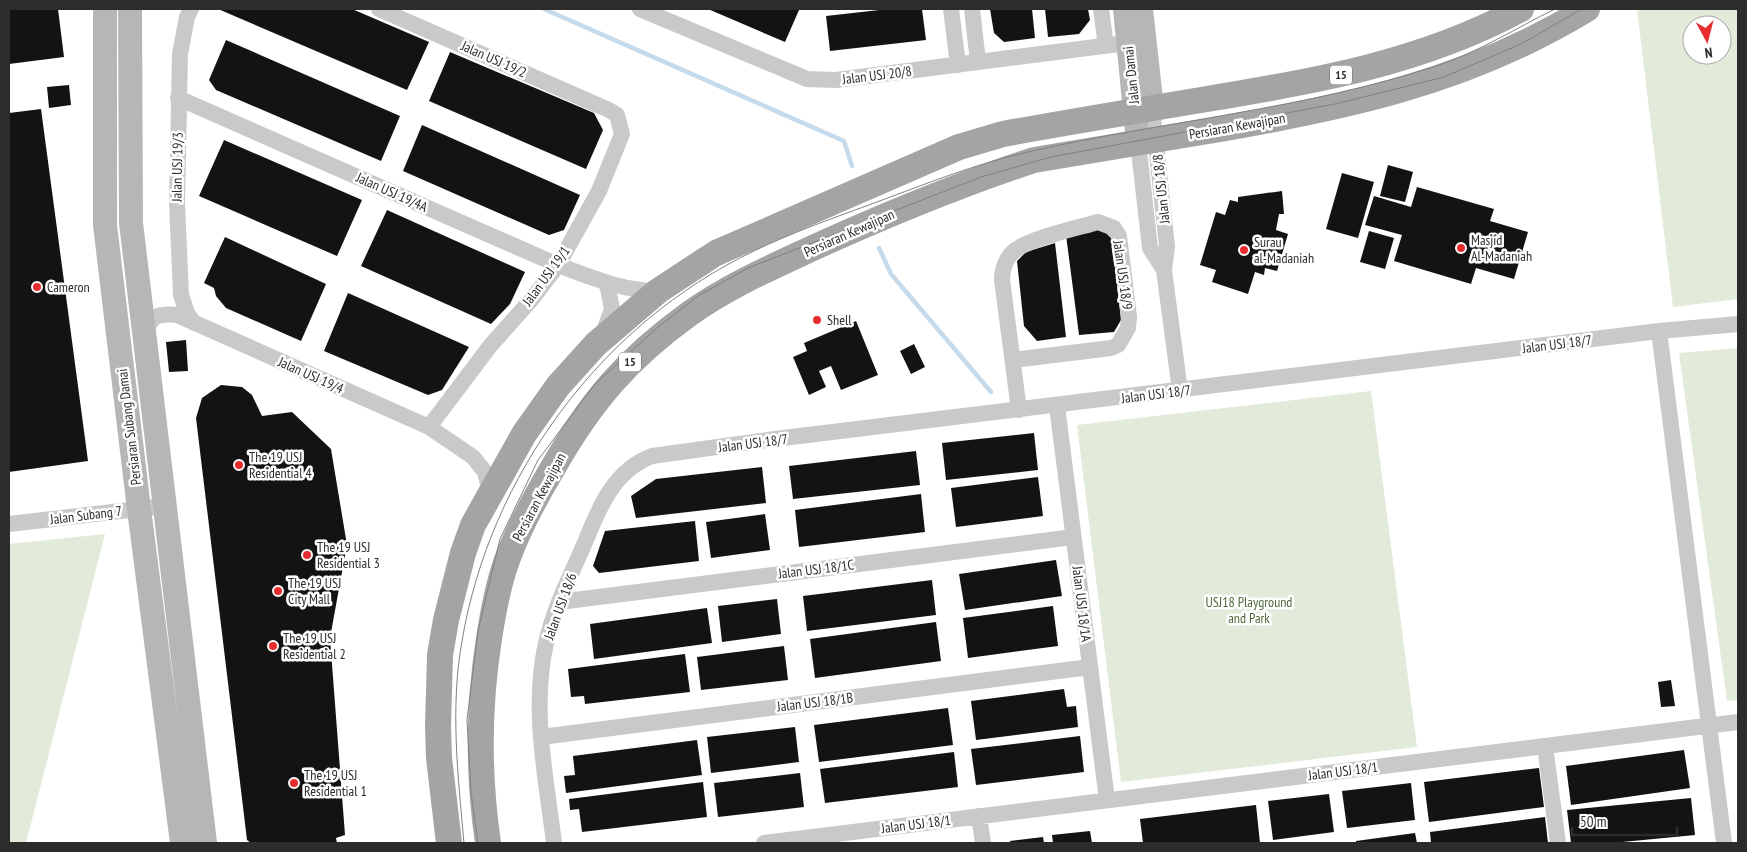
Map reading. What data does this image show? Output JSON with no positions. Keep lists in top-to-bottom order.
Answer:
{
  "streets": {
    "main road": ["15", "Persiaran Kewajipan"],
    "street": [
      "Jalan USJ 19/2",
      "Jalan USJ 20/8",
      "Jalan Damai",
      "Jalan USJ 19/3",
      "Jalan USJ 18/8",
      "Jalan USJ 19/4A",
      "Jalan USJ 18/9",
      "Jalan USJ 19/1",
      "Jalan USJ 18/7",
      "Jalan USJ 19/4",
      "Persiaran Subang Damai",
      "Jalan Subang 7",
      "Jalan USJ 18/1C",
      "Jalan USJ 18/1A",
      "Jalan USJ 18/6",
      "Jalan USJ 18/1B",
      "Jalan USJ 18/1"
    ]
  },
  "crossings": [
    ["Jalan USJ 19/2", "Jalan USJ 19/1"],
    ["Jalan USJ 20/8", "Jalan Damai"],
    ["Jalan Damai", "15"],
    ["Jalan Damai", "Persiaran Kewajipan"],
    ["Jalan Damai", "Jalan USJ 18/8"],
    ["15", "Jalan USJ 19/4A"],
    ["15", "Jalan USJ 19/4"],
    ["Persiaran Kewajipan", "Jalan USJ 18/8"],
    ["Jalan USJ 19/3", "Jalan USJ 19/4A"],
    ["Jalan USJ 19/3", "Jalan USJ 19/4"],
    ["Jalan USJ 18/8", "Jalan USJ 18/7"],
    ["Jalan USJ 19/4A", "Jalan USJ 19/1"],
    ["Jalan USJ 18/9", "Jalan USJ 18/7"],
    ["Jalan USJ 19/1", "Jalan USJ 19/4"],
    ["Jalan USJ 18/7", "Jalan USJ 18/1A"],
    ["Jalan USJ 18/7", "Jalan USJ 18/6"],
    ["Jalan USJ 19/4", "Persiaran Subang Damai"],
    ["Persiaran Subang Damai", "Jalan Subang 7"],
    ["Jalan USJ 18/1C", "Jalan USJ 18/1A"],
    ["Jalan USJ 18/1C", "Jalan USJ 18/6"],
    ["Jalan USJ 18/1A", "Jalan USJ 18/1B"],
    ["Jalan USJ 18/1A", "Jalan USJ 18/1"],
    ["Jalan USJ 18/6", "Jalan USJ 18/1B"]
  ],
  "parks": ["USJ18 Playground and Park"],
  "places": [
    "Masjid Al-Madaniah",
    "Surau al-Madaniah",
    "Cameron",
    "Shell",
    "The 19 USJ Residential 4",
    "The 19 USJ Residential 3",
    "The 19 USJ City Mall",
    "The 19 USJ Residential 2",
    "The 19 USJ Residential 1"
  ],
  "scale_bar": "50 m",
  "north": "bottom"
}
